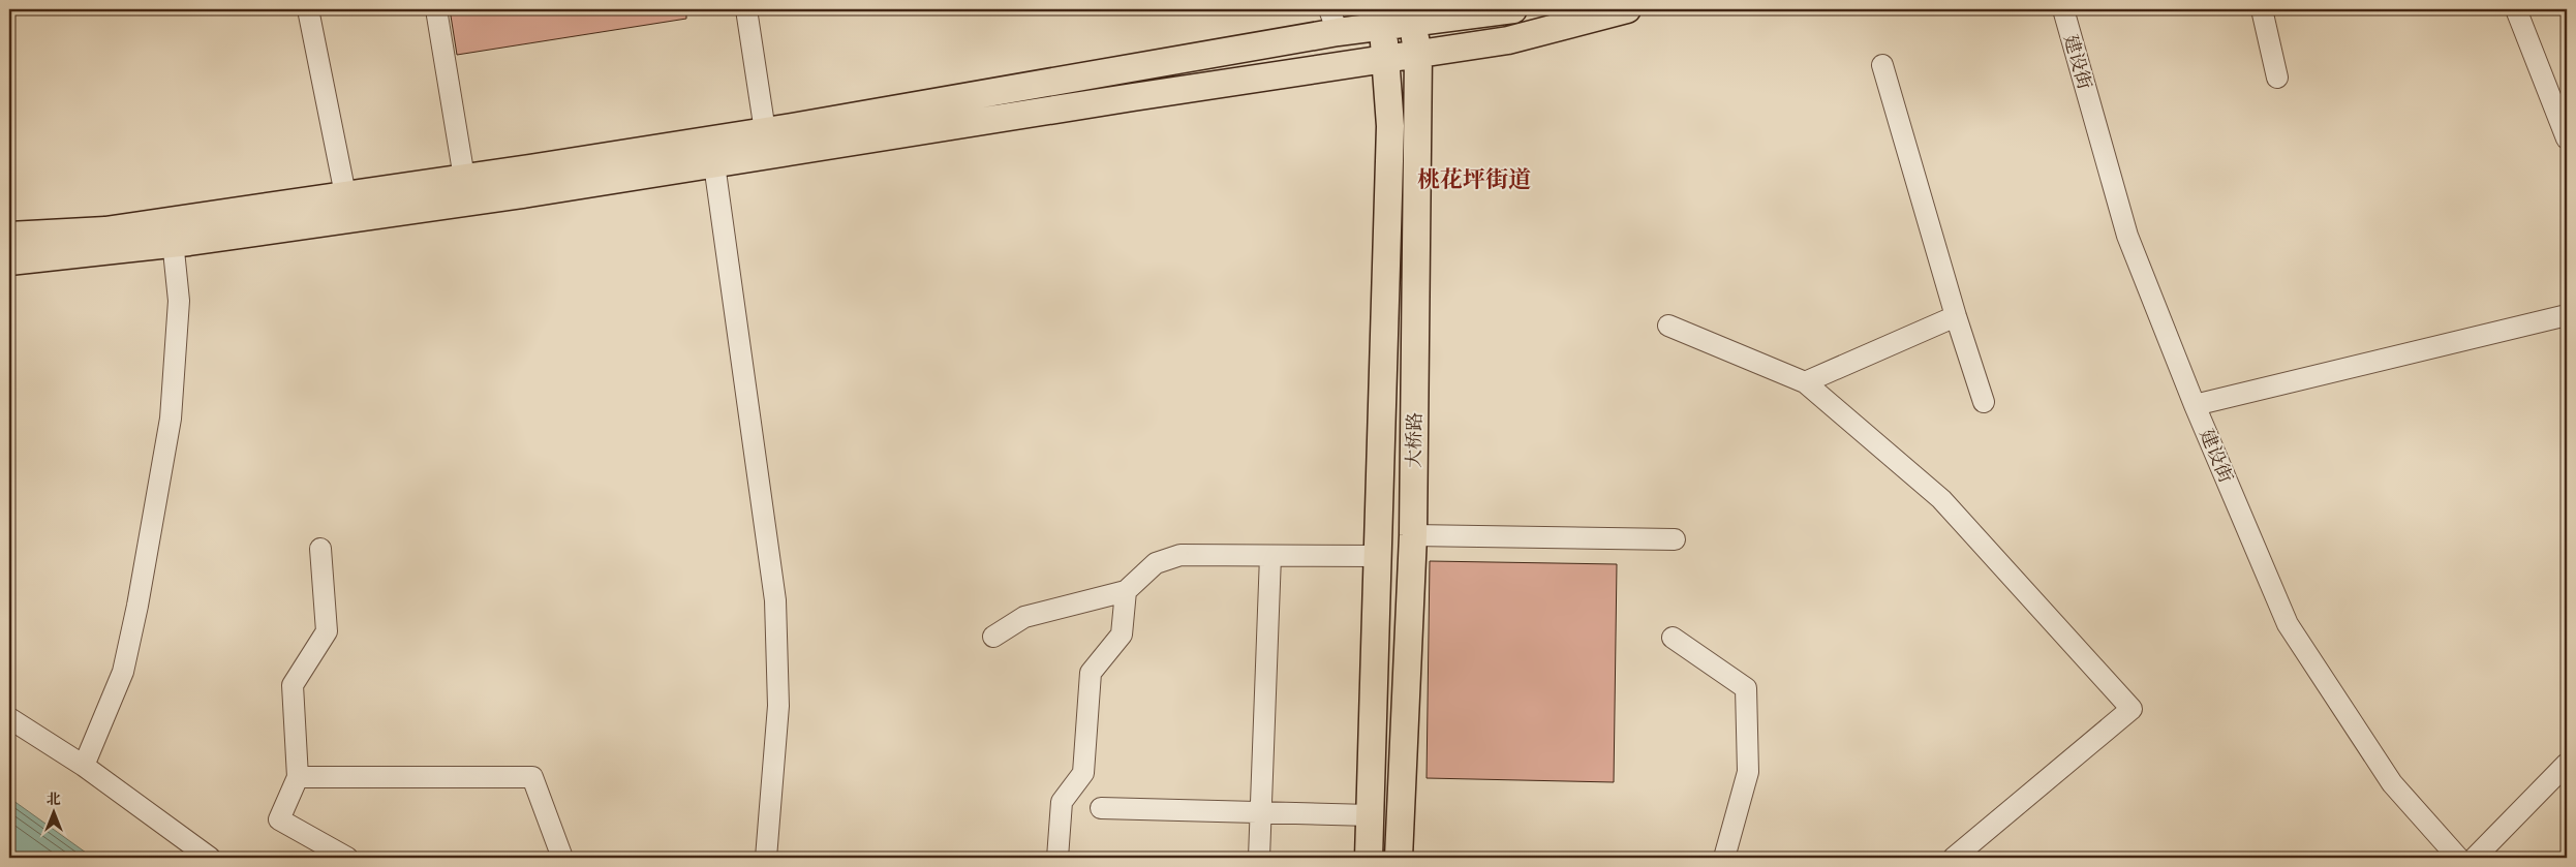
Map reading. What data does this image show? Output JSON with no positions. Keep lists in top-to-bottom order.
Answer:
{
  "streets": {
    "main road": ["大桥路"],
    "street": ["建设街"]
  },
  "districts": ["桃花坪街道"],
  "north": "top"
}
